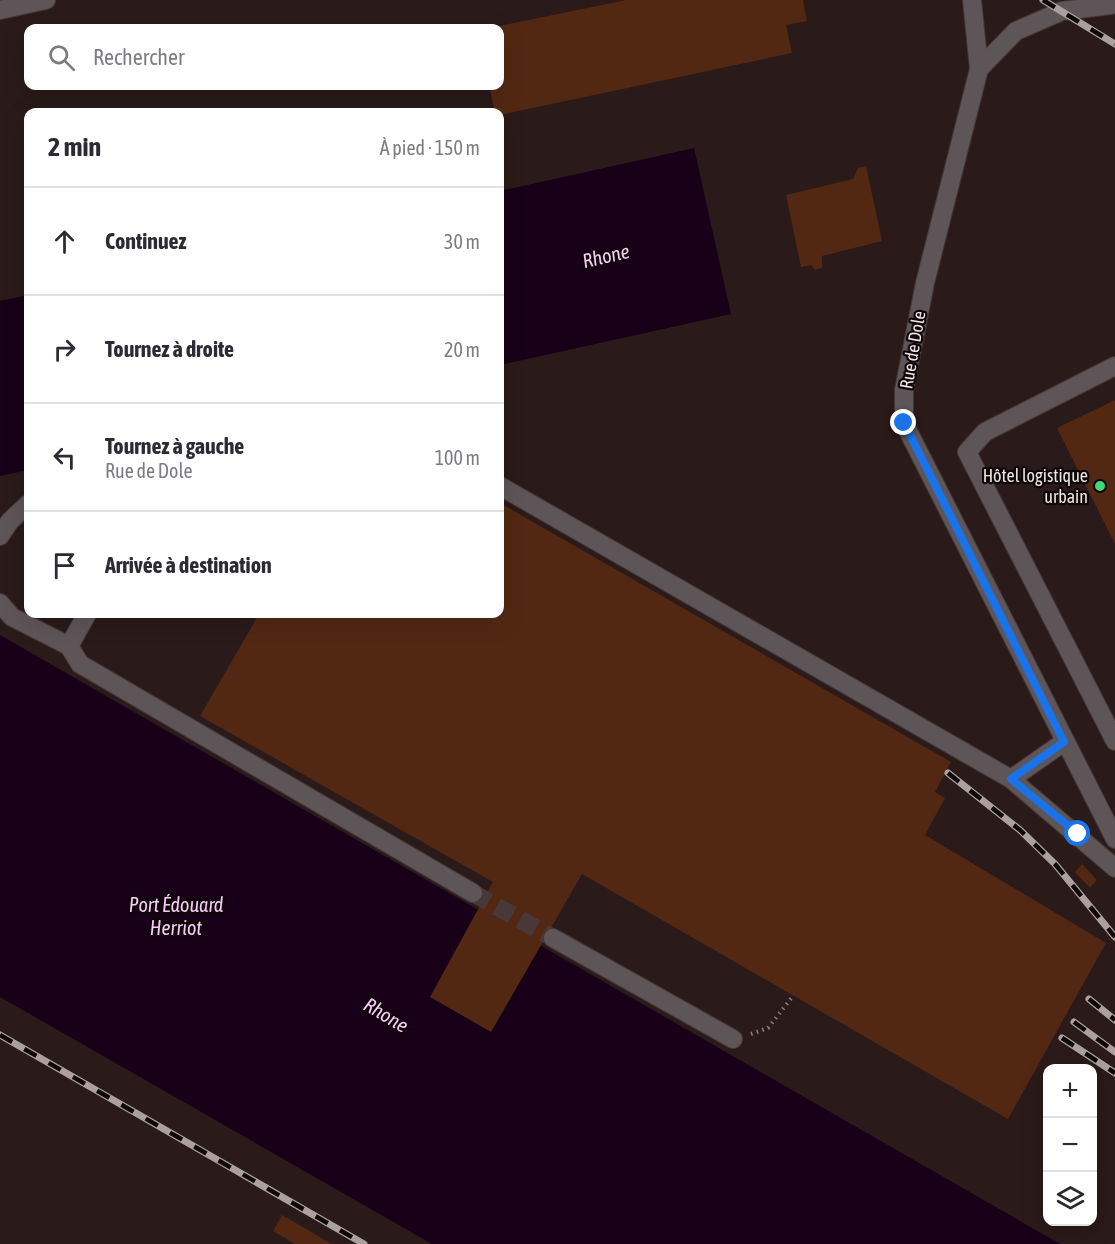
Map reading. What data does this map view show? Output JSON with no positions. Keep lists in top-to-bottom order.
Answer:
{
  "streets": {
    "lane": ["Rue de Dole"]
  },
  "water": ["Rhone", "Port Édouard Herriot"],
  "places": ["Hôtel logistique urbain"],
  "page": {
    "search": "Rechercher",
    "heading": ["2 min", "À pied · 150 m"],
    "list": [
      ["Continuez", "30 m"],
      ["Tournez à droite", "20 m"],
      ["Tournez à gauche", "Rue de Dole", "100 m"],
      "Arrivée à destination"
    ],
    "map_buttons": ["+", "−"]
  }
}
